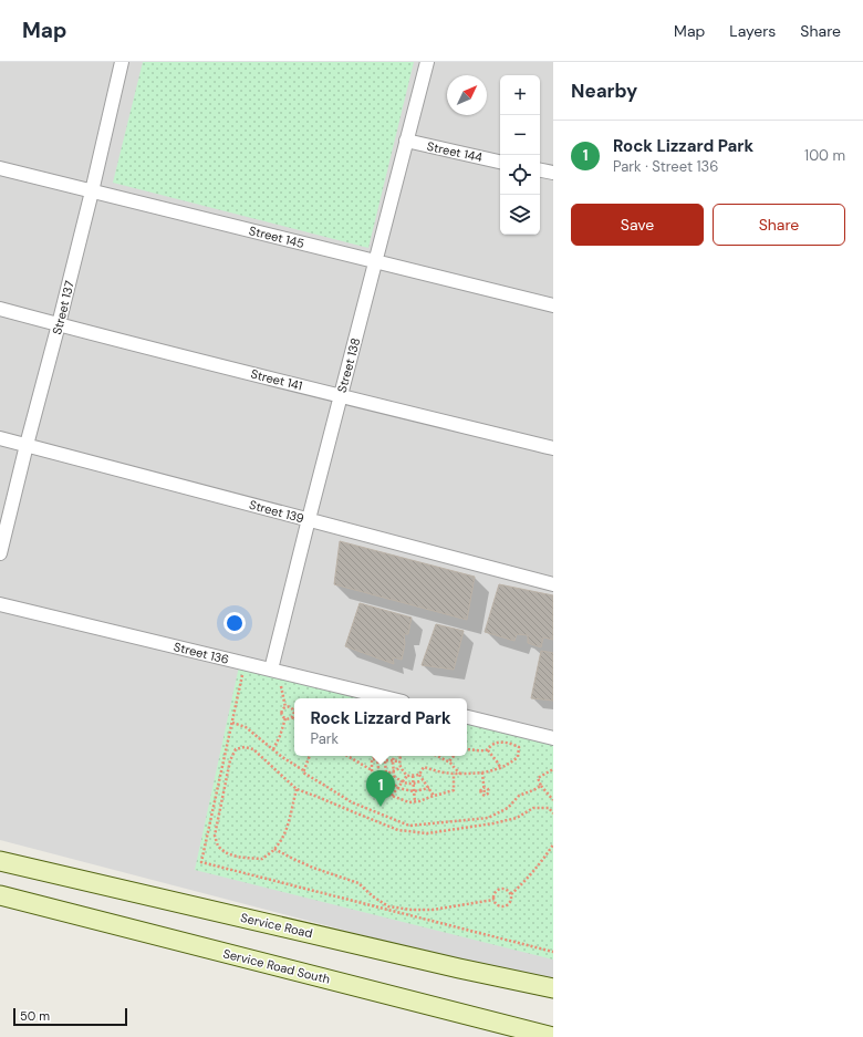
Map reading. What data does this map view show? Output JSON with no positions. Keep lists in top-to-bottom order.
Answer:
{
  "streets": {
    "main road": ["Service Road", "Service Road South"],
    "street": [
      "Street 144",
      "Street 145",
      "Street 137",
      "Street 138",
      "Street 141",
      "Street 139",
      "Street 136"
    ]
  },
  "crossings": [
    ["Street 144", "Street 138"],
    ["Street 145", "Street 137"],
    ["Street 145", "Street 138"],
    ["Street 137", "Street 141"],
    ["Street 137", "Street 139"],
    ["Street 138", "Street 141"],
    ["Street 138", "Street 139"],
    ["Street 138", "Street 136"]
  ],
  "scale_bar": "50 m",
  "north": "top right",
  "page": {
    "header": "Map",
    "nav": ["Map", "Layers", "Share"],
    "heading": "Nearby",
    "map_buttons": ["+", "−"],
    "list": [
      {
        "mark": "1",
        "name": "Rock Lizzard Park",
        "note": "Park · Street 136",
        "value": "100 m"
      }
    ],
    "buttons": ["Save", "Share"],
    "popup": ["Rock Lizzard Park", "Park"],
    "pins": "1",
    "scale": "50 m"
  }
}
